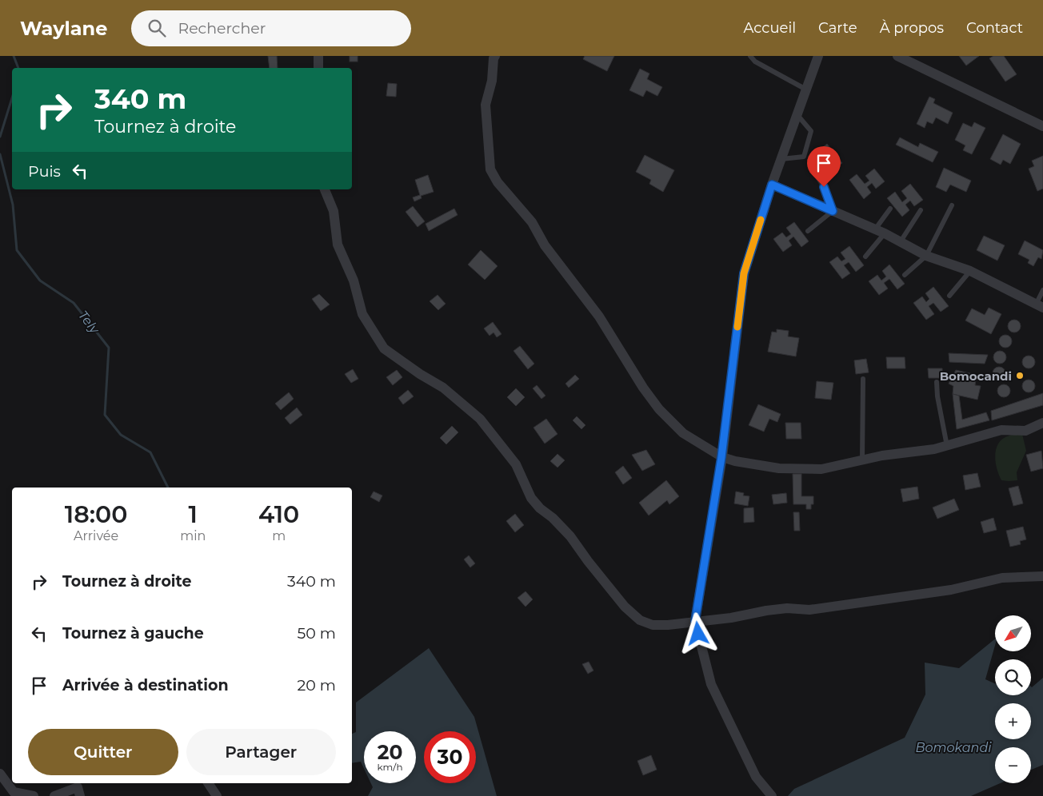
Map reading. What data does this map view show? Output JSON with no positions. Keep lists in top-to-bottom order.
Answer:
{
  "water": ["Tely", "Bomokandi"],
  "places": ["Bomocandi"],
  "north": "bottom left",
  "page": {
    "header": "Waylane",
    "search": "Rechercher",
    "nav": [
      "Accueil",
      "Carte",
      "À propos",
      "Contact"
    ],
    "turn": ["340 m", "Tournez à droite"],
    "then": "Puis",
    "eta": [
      "18:00",
      "Arrivée",
      "1",
      "min",
      "410",
      "m"
    ],
    "list": [
      {
        "name": "Tournez à droite",
        "value": "340 m"
      },
      {
        "name": "Tournez à gauche",
        "value": "50 m"
      },
      {
        "name": "Arrivée à destination",
        "value": "20 m"
      }
    ],
    "map_buttons": ["+", "−"],
    "buttons": ["Quitter", "Partager"],
    "speed": "20 km/h",
    "limit": "30"
  }
}
